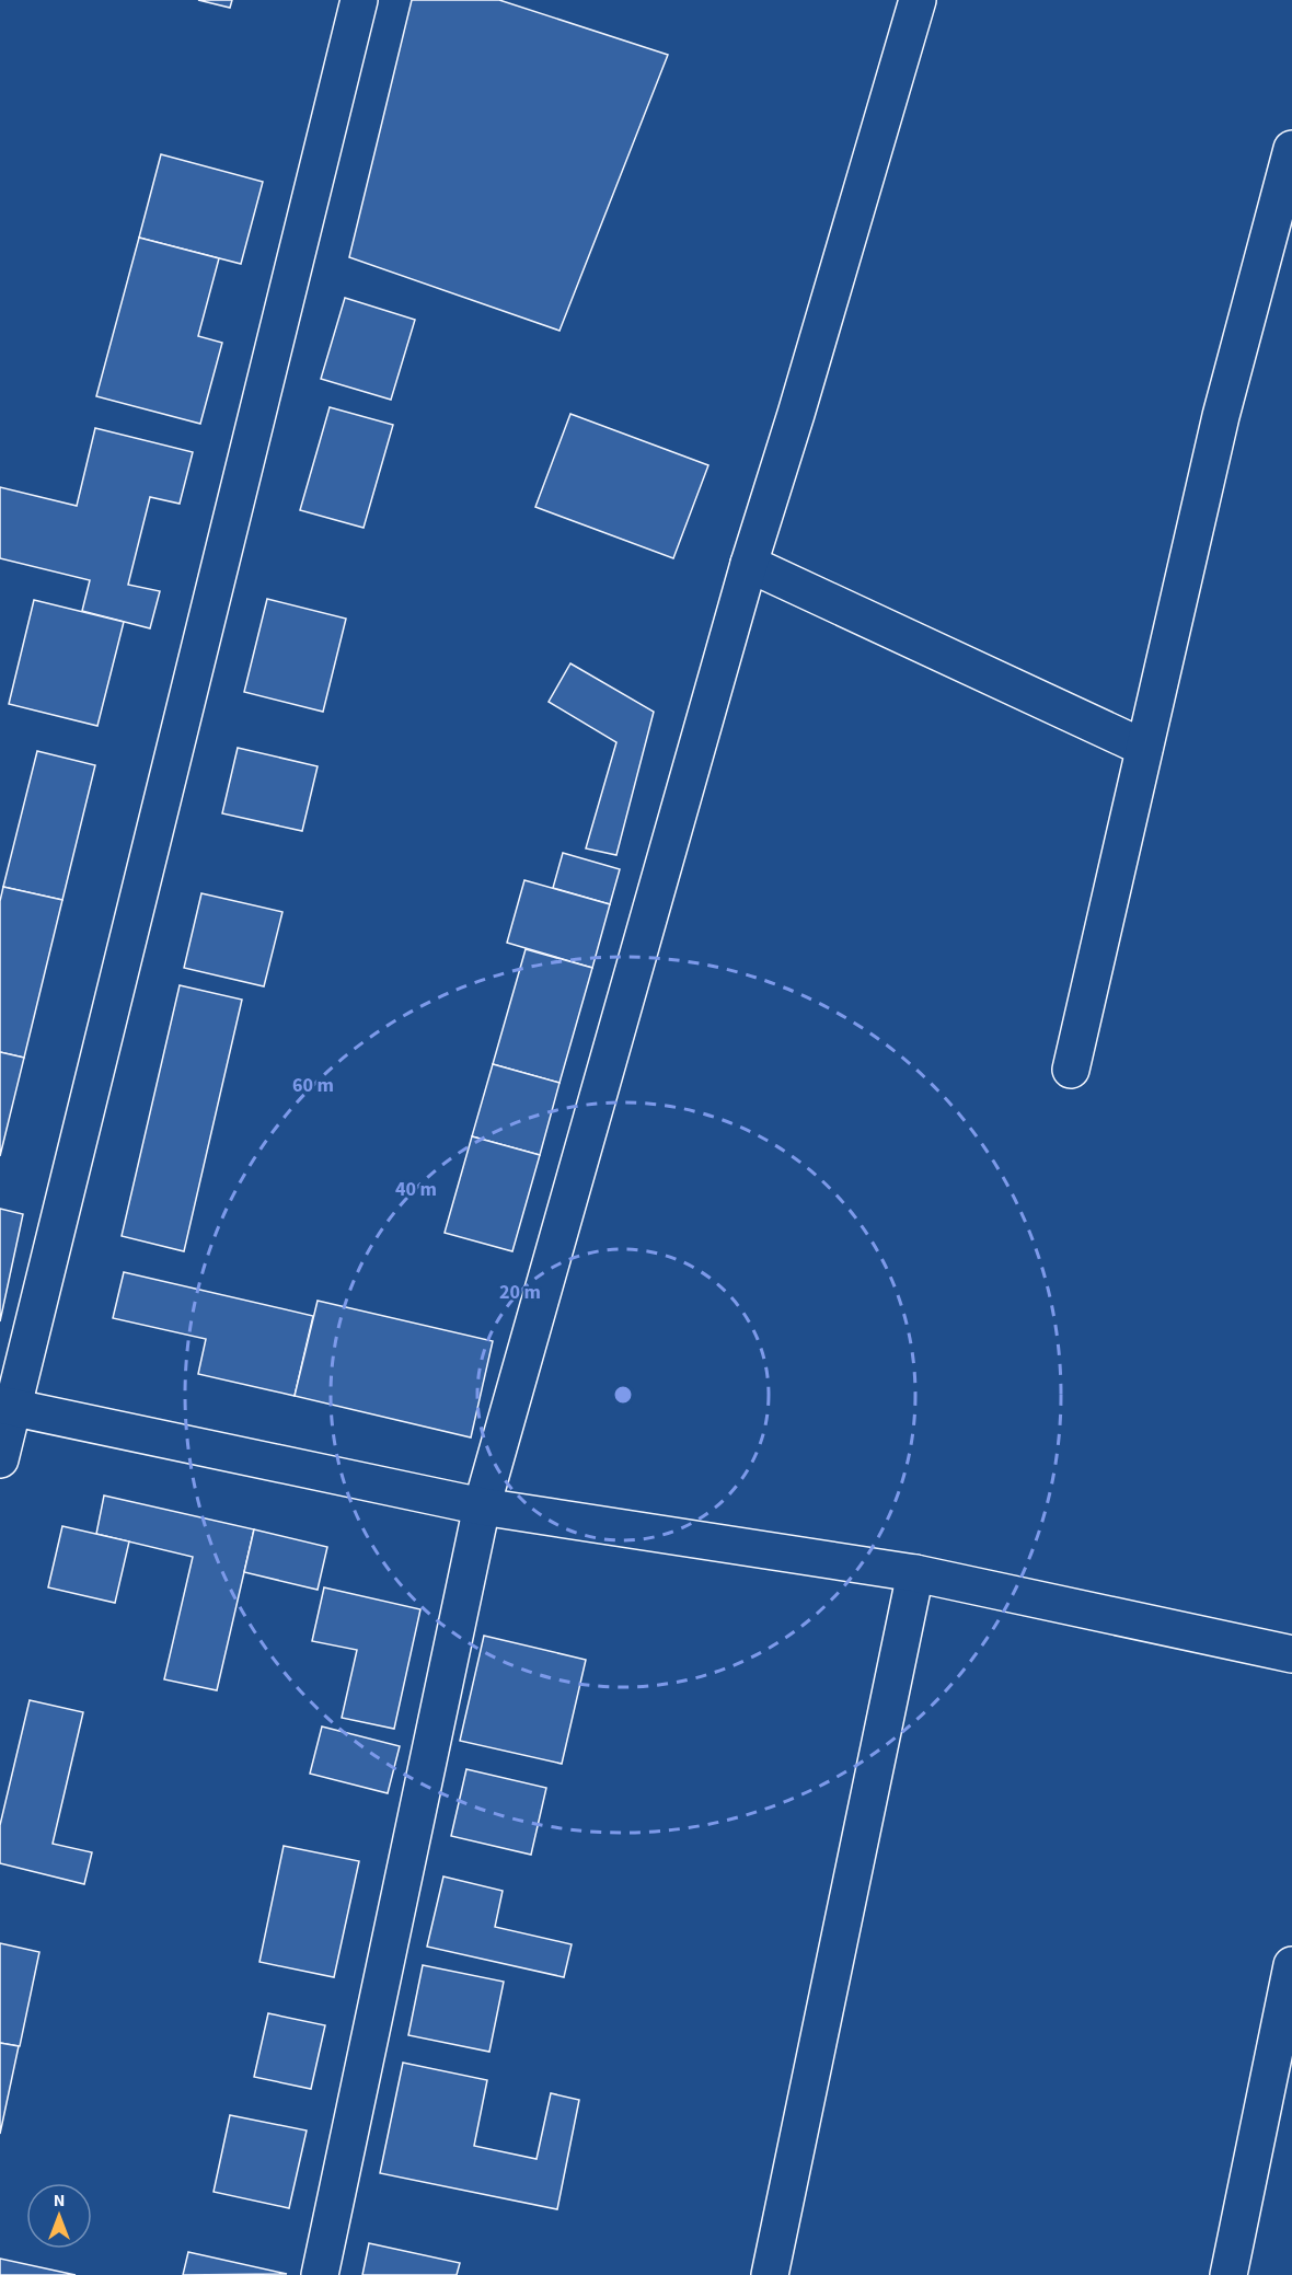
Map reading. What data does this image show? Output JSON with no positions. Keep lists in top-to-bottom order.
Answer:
{
  "north": "top",
  "rings": ["60 m", "40 m", "20 m"]
}
